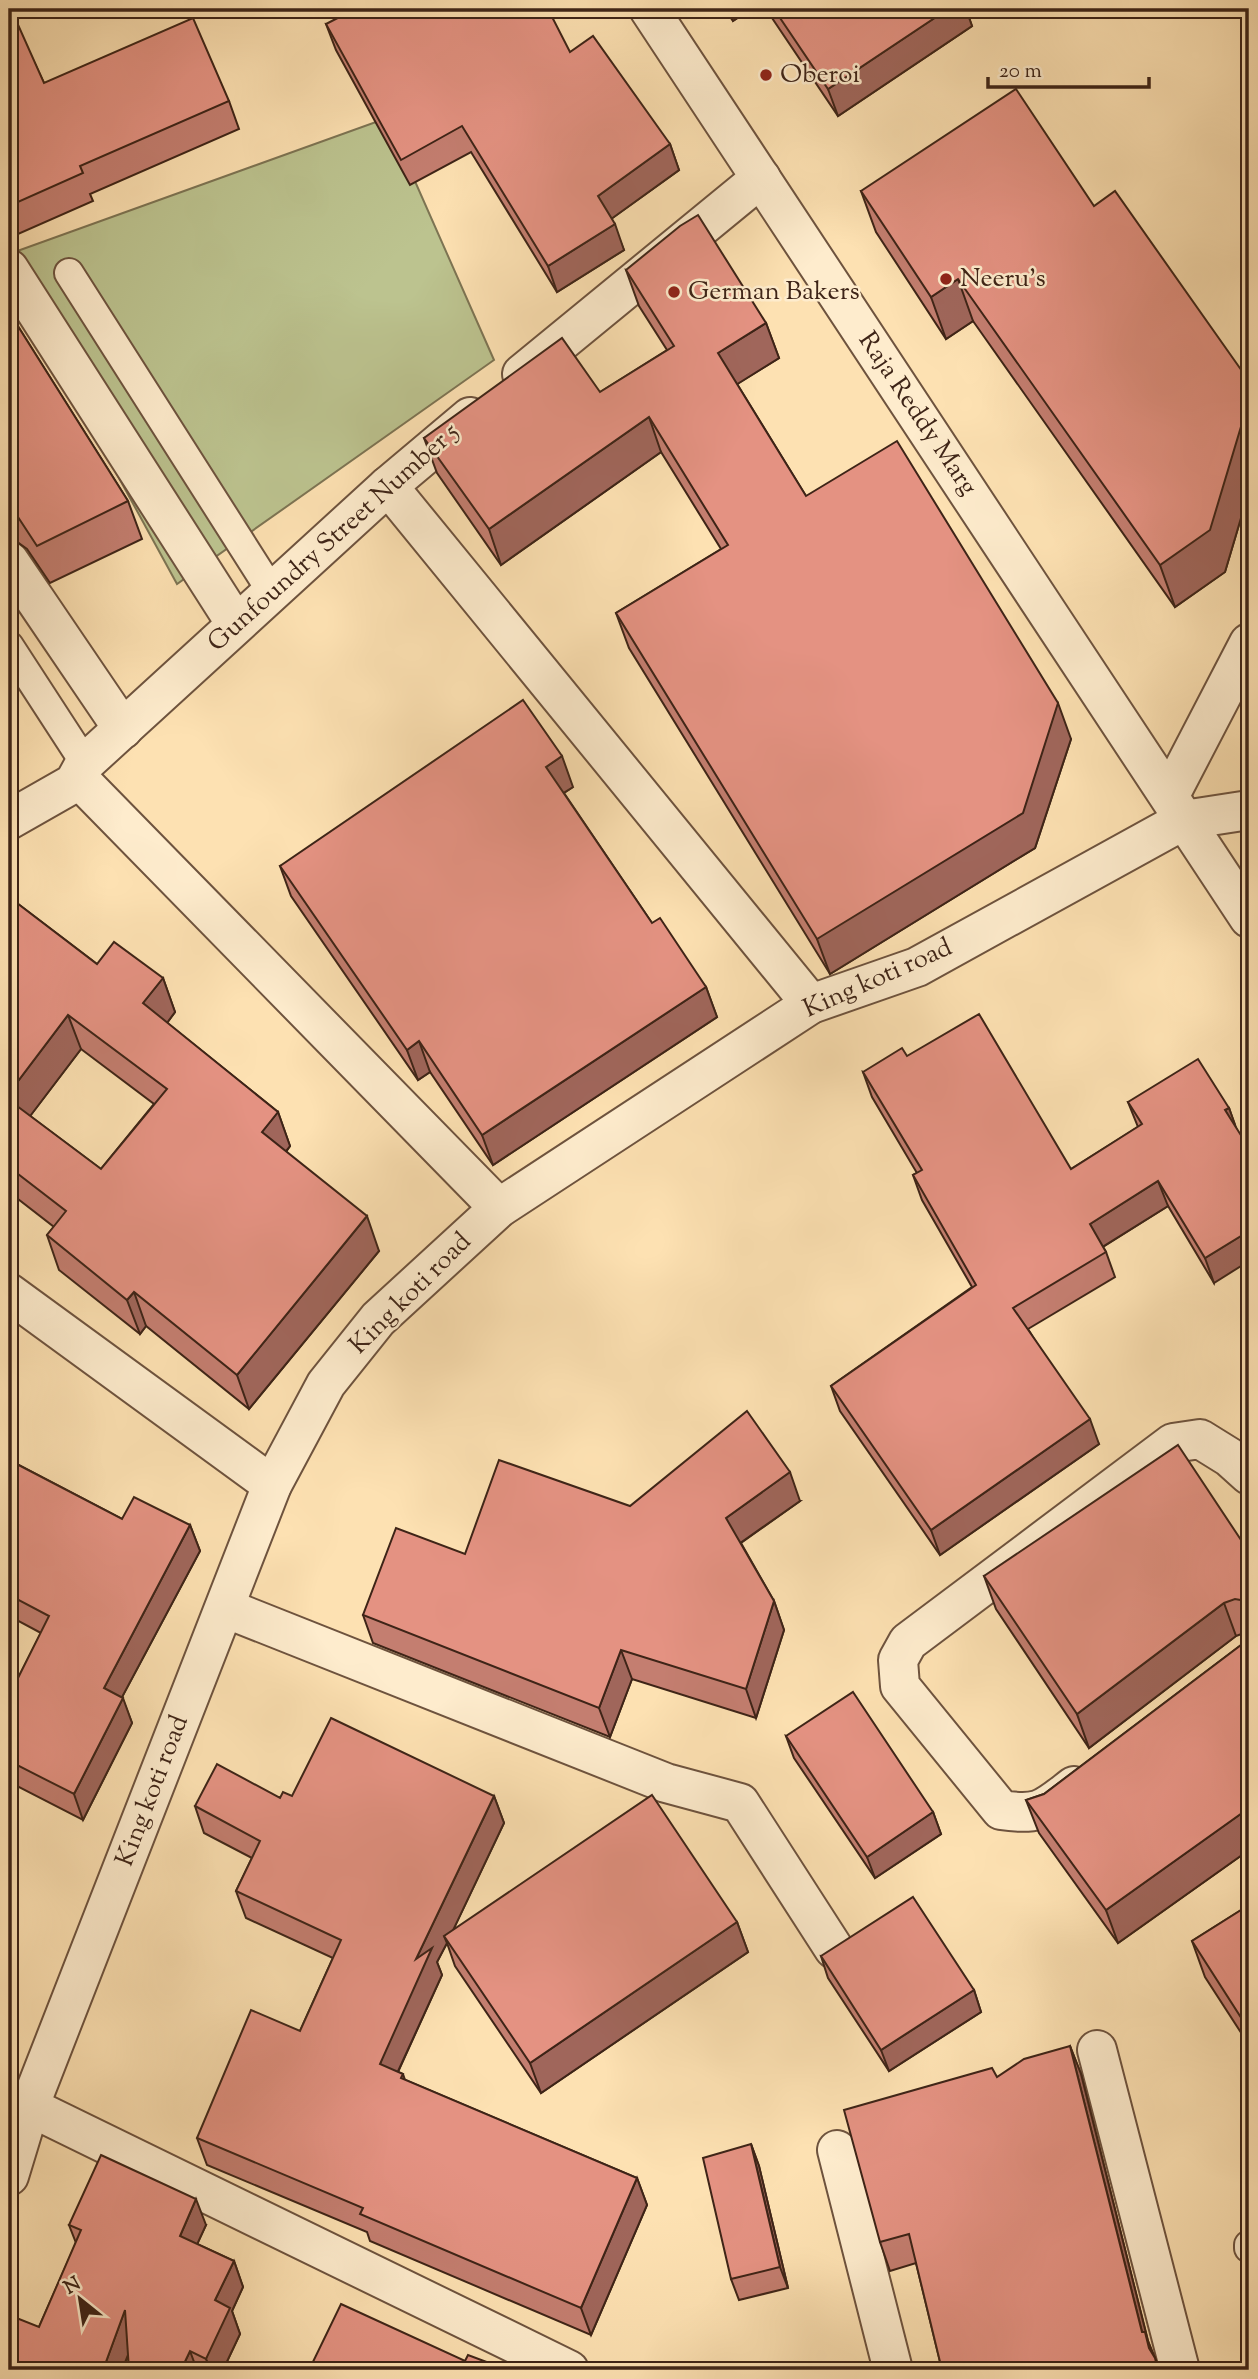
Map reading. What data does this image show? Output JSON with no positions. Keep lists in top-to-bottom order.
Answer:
{
  "streets": {
    "street": ["Raja Reddy Marg", "Gunfoundry Street Number 5", "King koti road"]
  },
  "crossings": [
    ["Raja Reddy Marg", "Gunfoundry Street Number 5"],
    ["Raja Reddy Marg", "King koti road"]
  ],
  "places": ["Oberoi", "Neeru's", "German Bakers"],
  "scale_bar": "20 m",
  "north": "top left"
}
